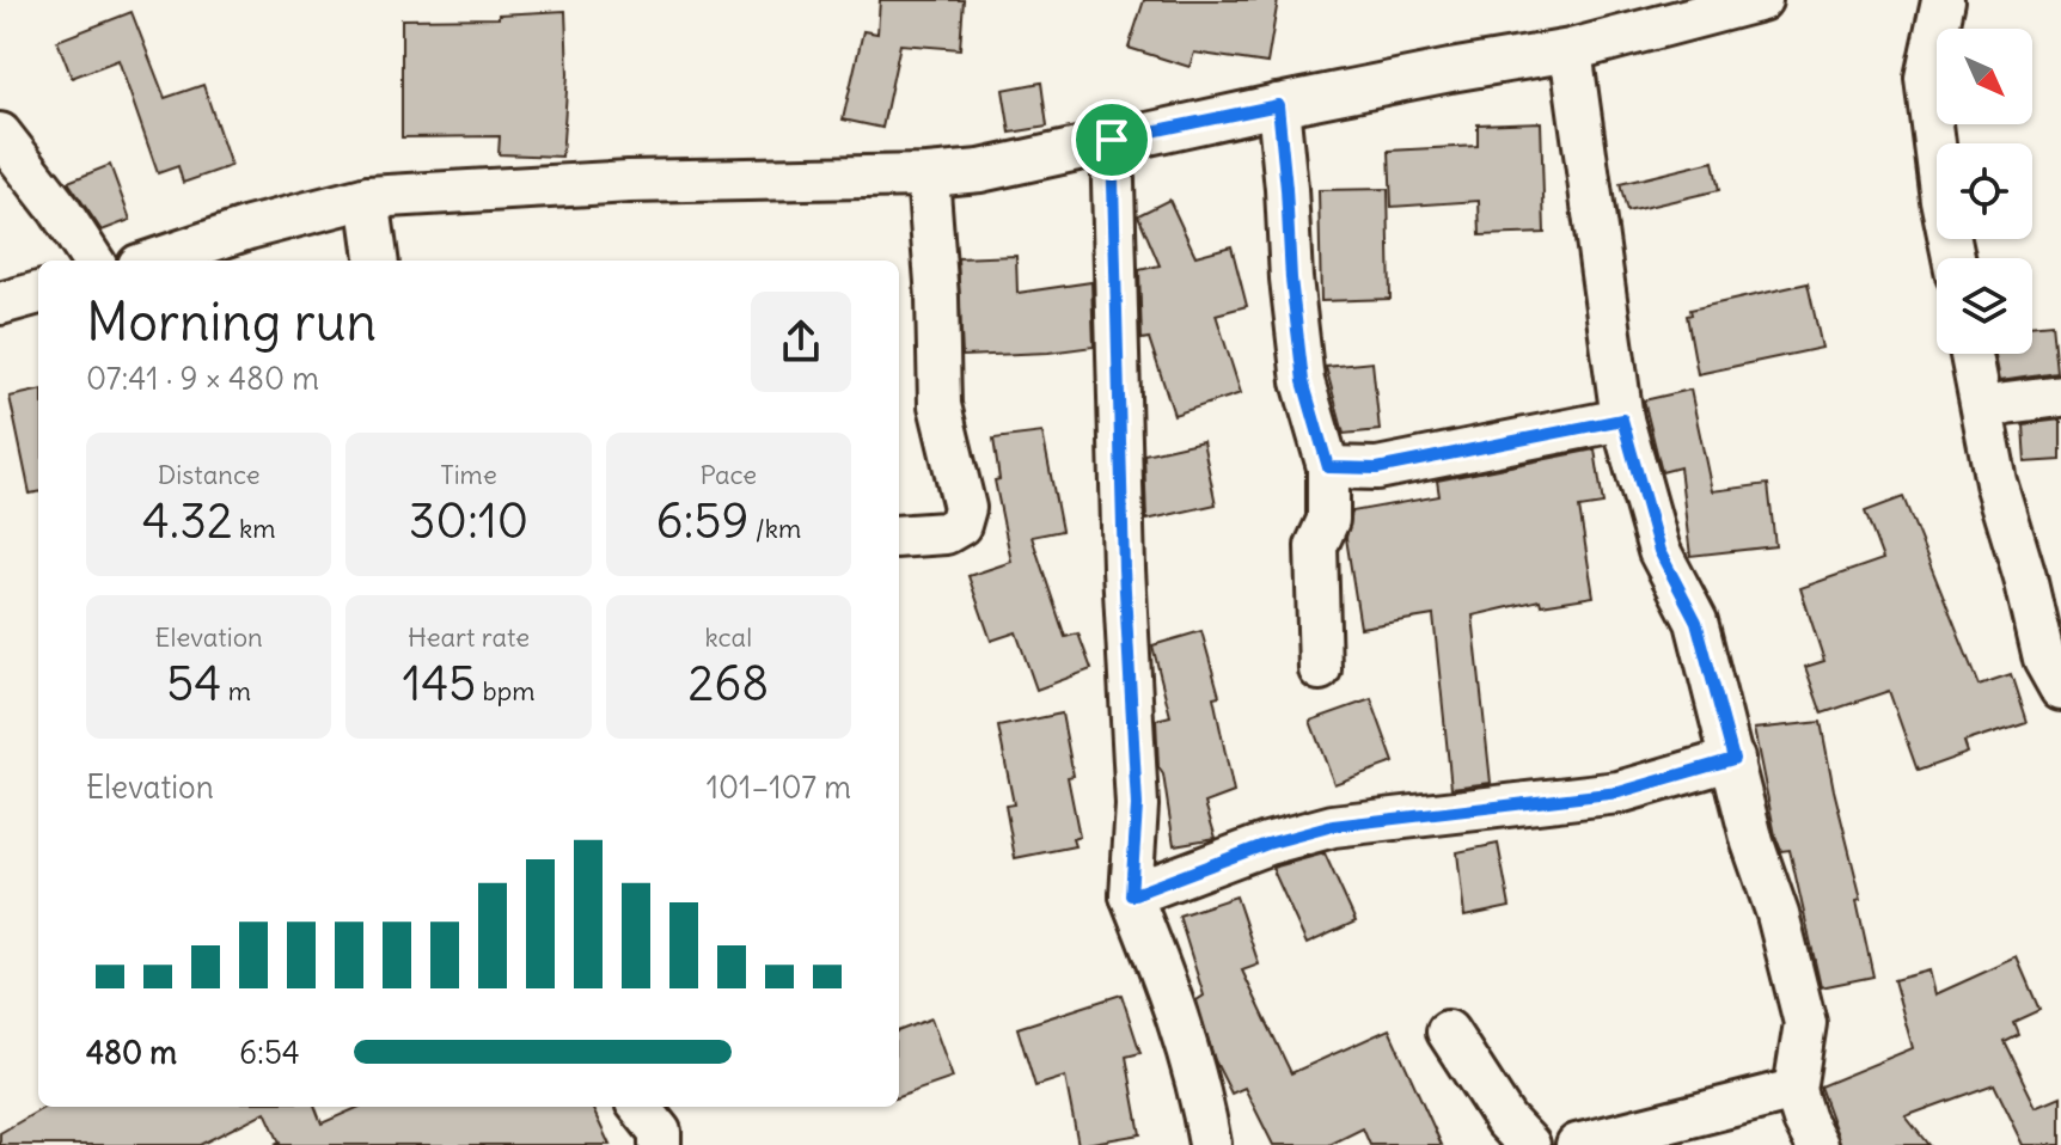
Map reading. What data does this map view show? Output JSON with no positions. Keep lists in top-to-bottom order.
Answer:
{
  "north": "bottom right",
  "page": {
    "heading": ["Morning run", "07:41 · 9 × 480 m"],
    "stats": [
      ["Distance", "4.32 km"],
      ["Time", "30:10"],
      ["Pace", "6:59 /km"],
      ["Elevation", "54 m"],
      ["Heart rate", "145 bpm"],
      ["kcal", "268"]
    ],
    "chart": ["Elevation", "101–107 m"],
    "list": [
      {
        "name": "480 m",
        "note": "6:54"
      }
    ]
  }
}
